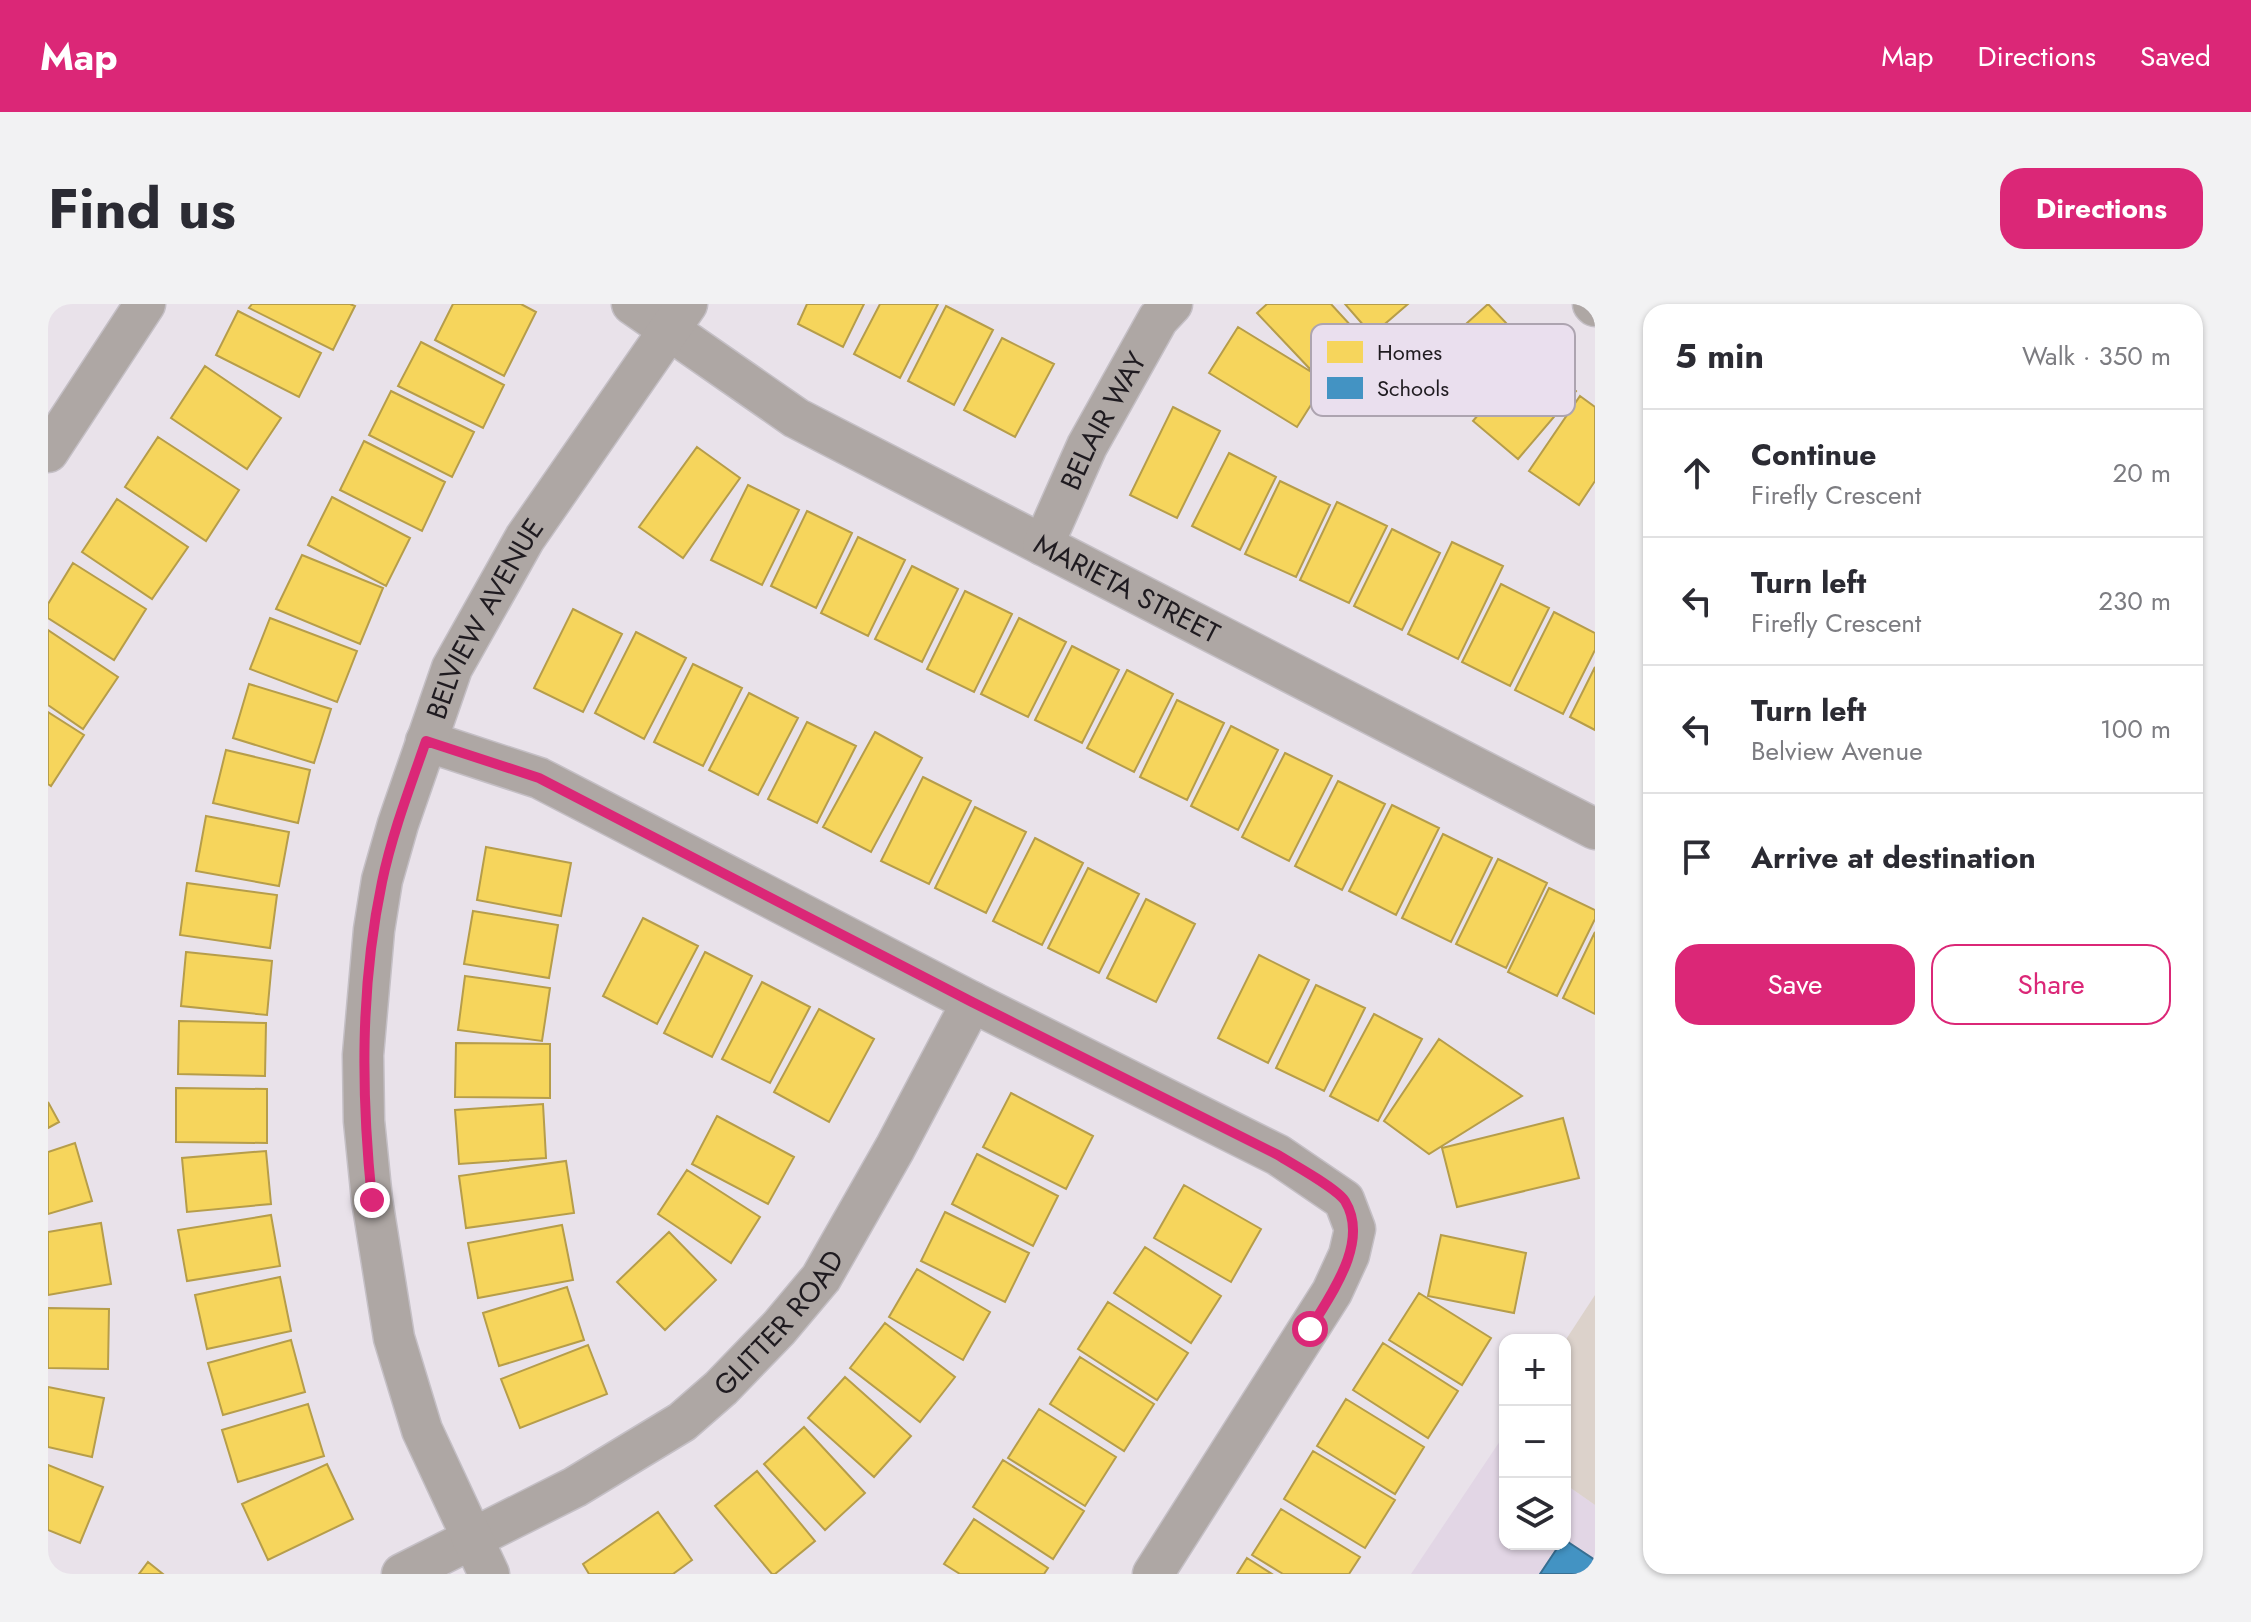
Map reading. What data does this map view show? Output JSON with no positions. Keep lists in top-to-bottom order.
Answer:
{
  "streets": {
    "street": [
      "BELAIR WAY",
      "MARIETA STREET",
      "BELVIEW AVENUE",
      "GLITTER ROAD"
    ]
  },
  "crossings": [
    ["BELAIR WAY", "MARIETA STREET"],
    ["MARIETA STREET", "BELVIEW AVENUE"],
    ["BELVIEW AVENUE", "GLITTER ROAD"]
  ],
  "legend": ["Homes", "Schools"],
  "page": {
    "header": "Map",
    "nav": ["Map", "Directions", "Saved"],
    "title": "Find us",
    "buttons": [
      "Directions",
      ["Save", "Share"]
    ],
    "heading": ["5 min", "Walk · 350 m"],
    "list": [
      ["Continue", "Firefly Crescent", "20 m"],
      ["Turn left", "Firefly Crescent", "230 m"],
      ["Turn left", "Belview Avenue", "100 m"],
      "Arrive at destination"
    ],
    "map_buttons": ["+", "−"]
  }
}
